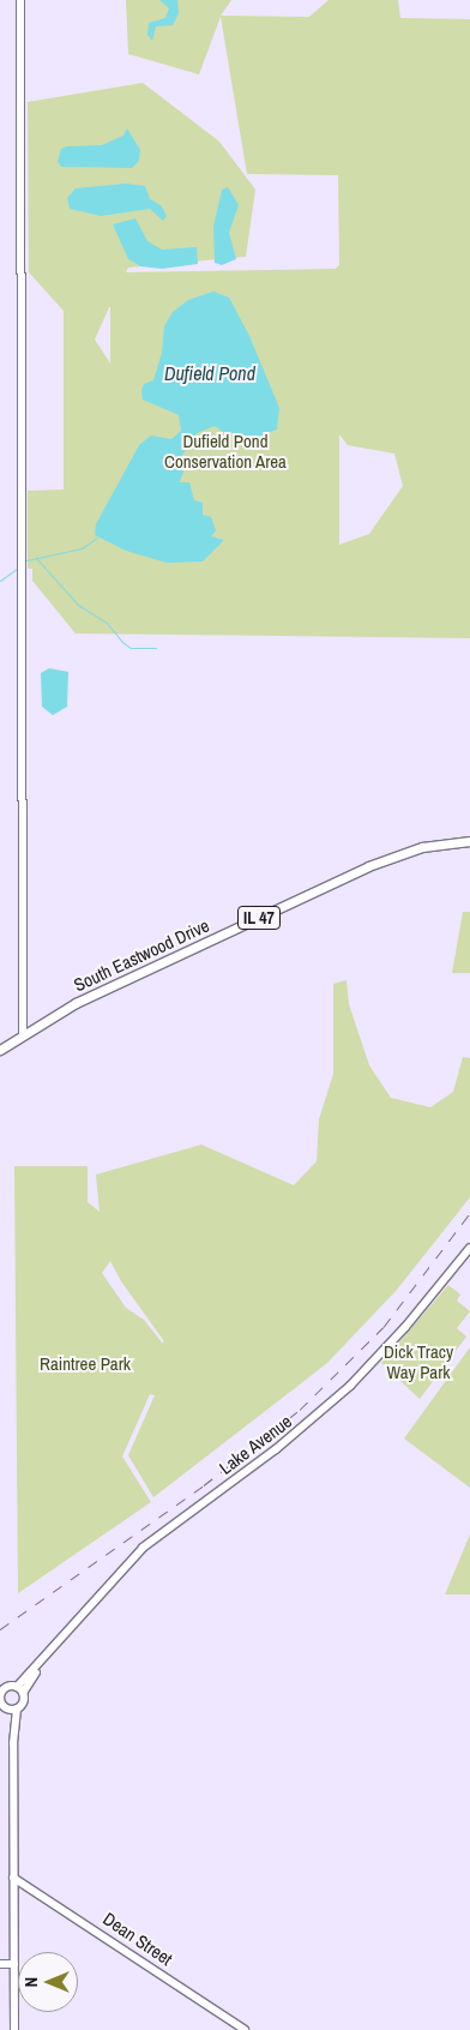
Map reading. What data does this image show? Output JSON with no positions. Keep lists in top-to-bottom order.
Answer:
{
  "streets": {
    "main road": ["IL 47", "South Eastwood Drive"],
    "street": ["Lake Avenue", "Dean Street"]
  },
  "water": ["Dufield Pond"],
  "parks": ["Dufield Pond Conservation Area", "Dick Tracy Way Park", "Raintree Park"],
  "north": "left"
}
